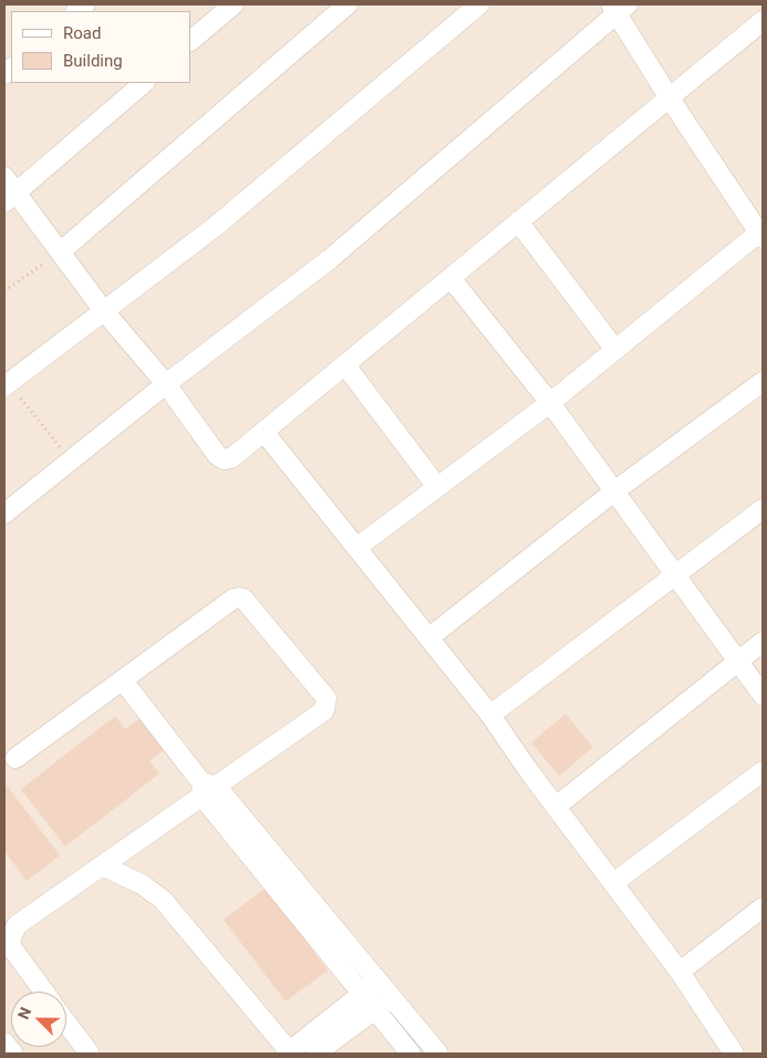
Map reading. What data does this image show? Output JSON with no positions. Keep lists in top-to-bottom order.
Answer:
{
  "legend": ["Road", "Building"],
  "north": "top left"
}
